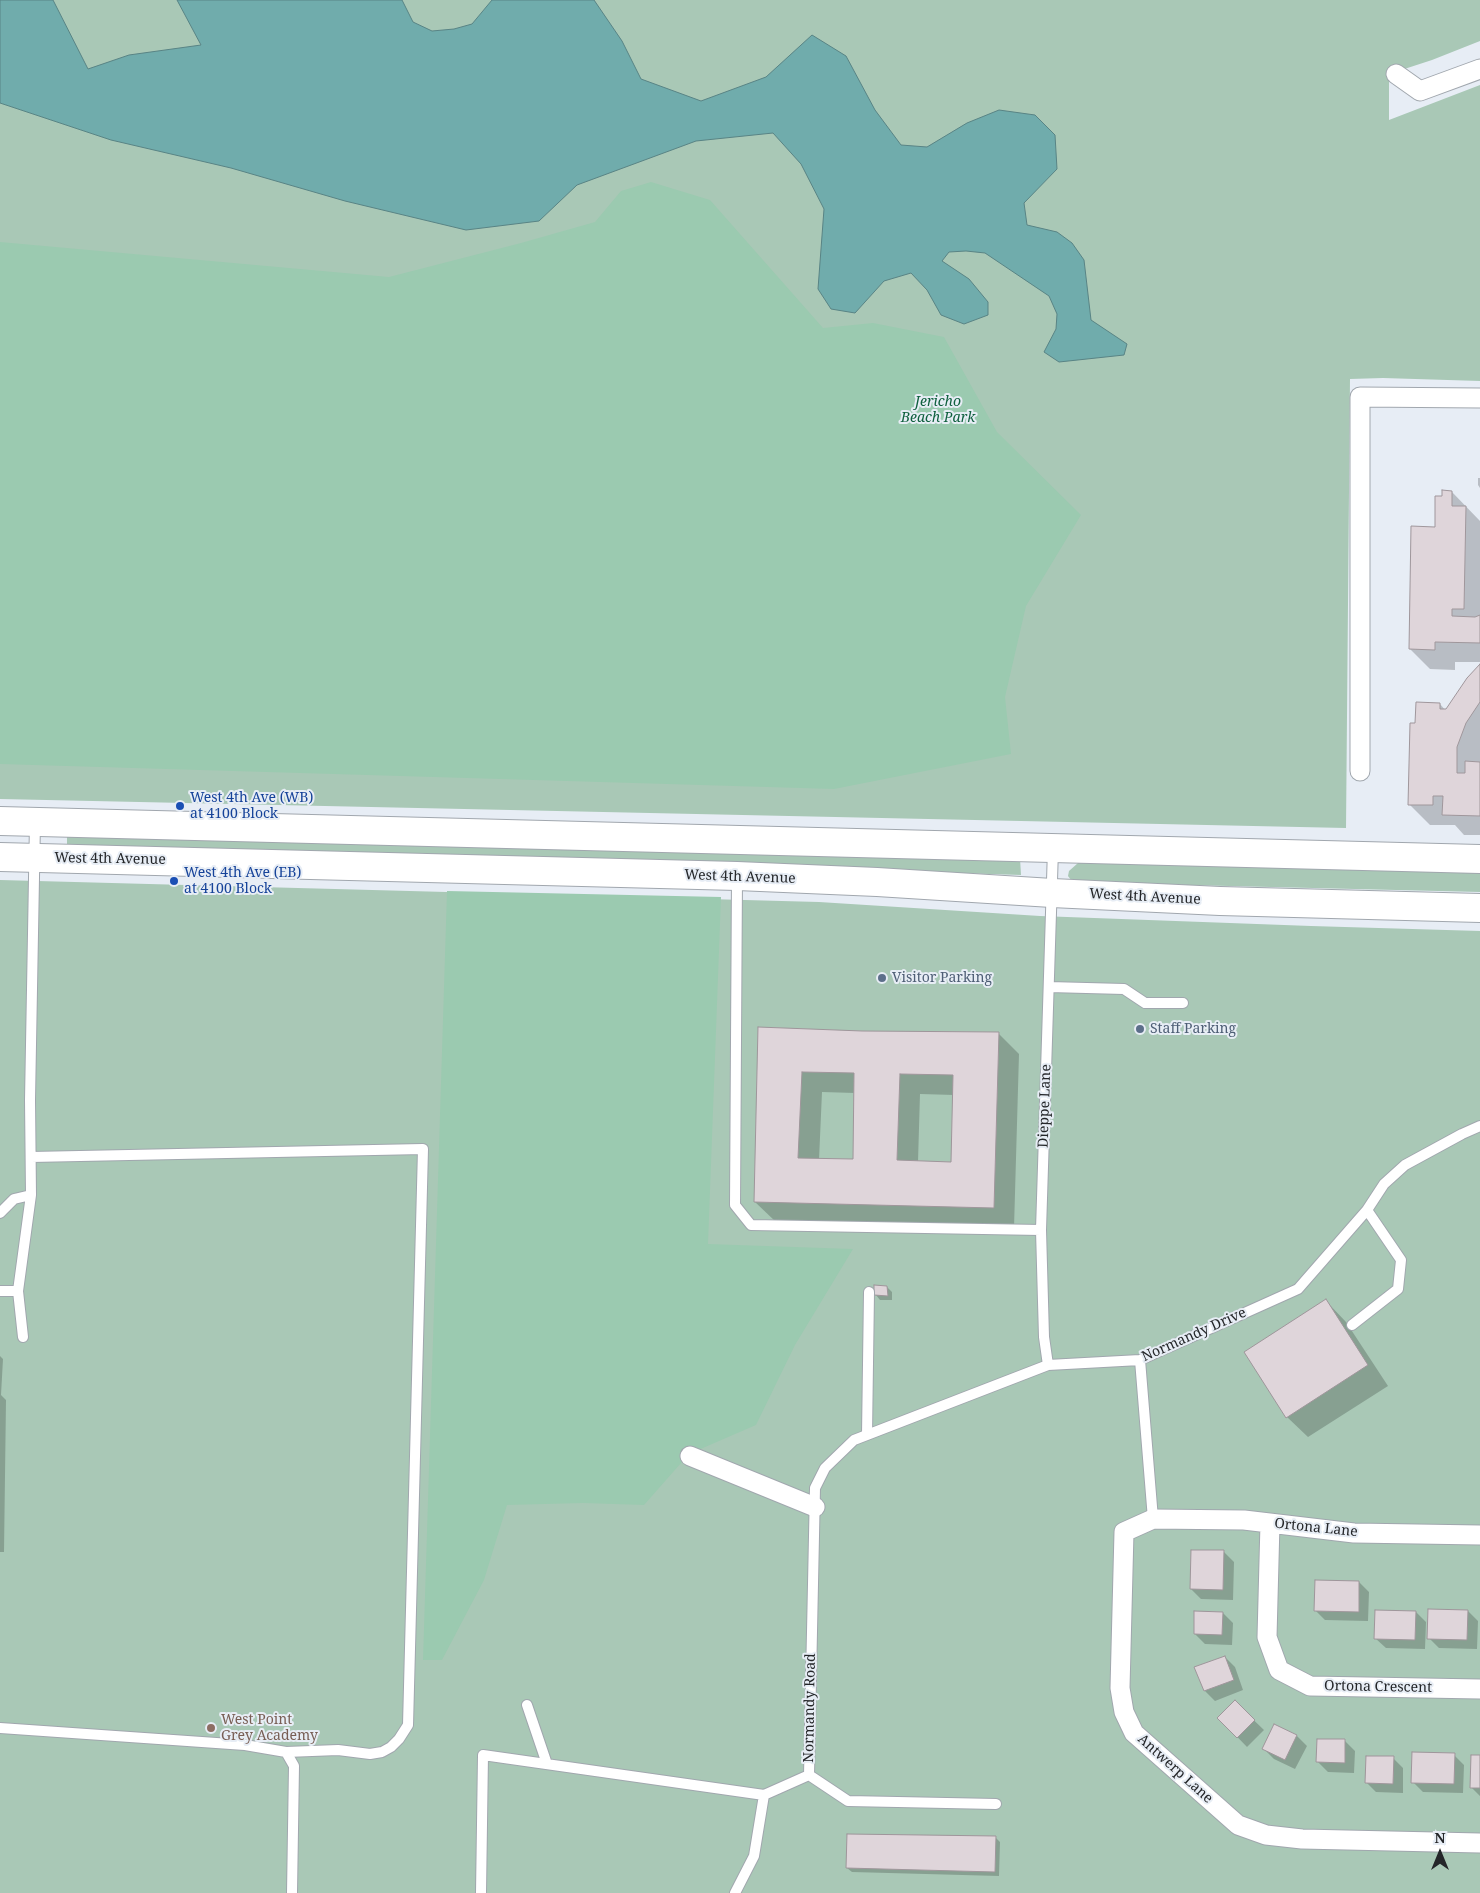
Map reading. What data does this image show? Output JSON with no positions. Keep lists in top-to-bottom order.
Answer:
{
  "streets": {
    "main road": ["West 4th Avenue"],
    "street": ["Ortona Lane", "Ortona Crescent", "Antwerp Lane"],
    "lane": ["Dieppe Lane", "Normandy Drive", "Normandy Road"]
  },
  "crossings": [
    ["West 4th Avenue", "Dieppe Lane"],
    ["Dieppe Lane", "Normandy Drive"],
    ["Normandy Drive", "Normandy Road"],
    ["Ortona Lane", "Ortona Crescent"],
    ["Ortona Lane", "Antwerp Lane"]
  ],
  "parks": ["Jericho Beach Park"],
  "places": [
    "West 4th Ave (WB) at 4100 Block",
    "West 4th Ave (EB) at 4100 Block",
    "Visitor Parking",
    "Staff Parking",
    "West Point Grey Academy"
  ],
  "north": "top"
}
